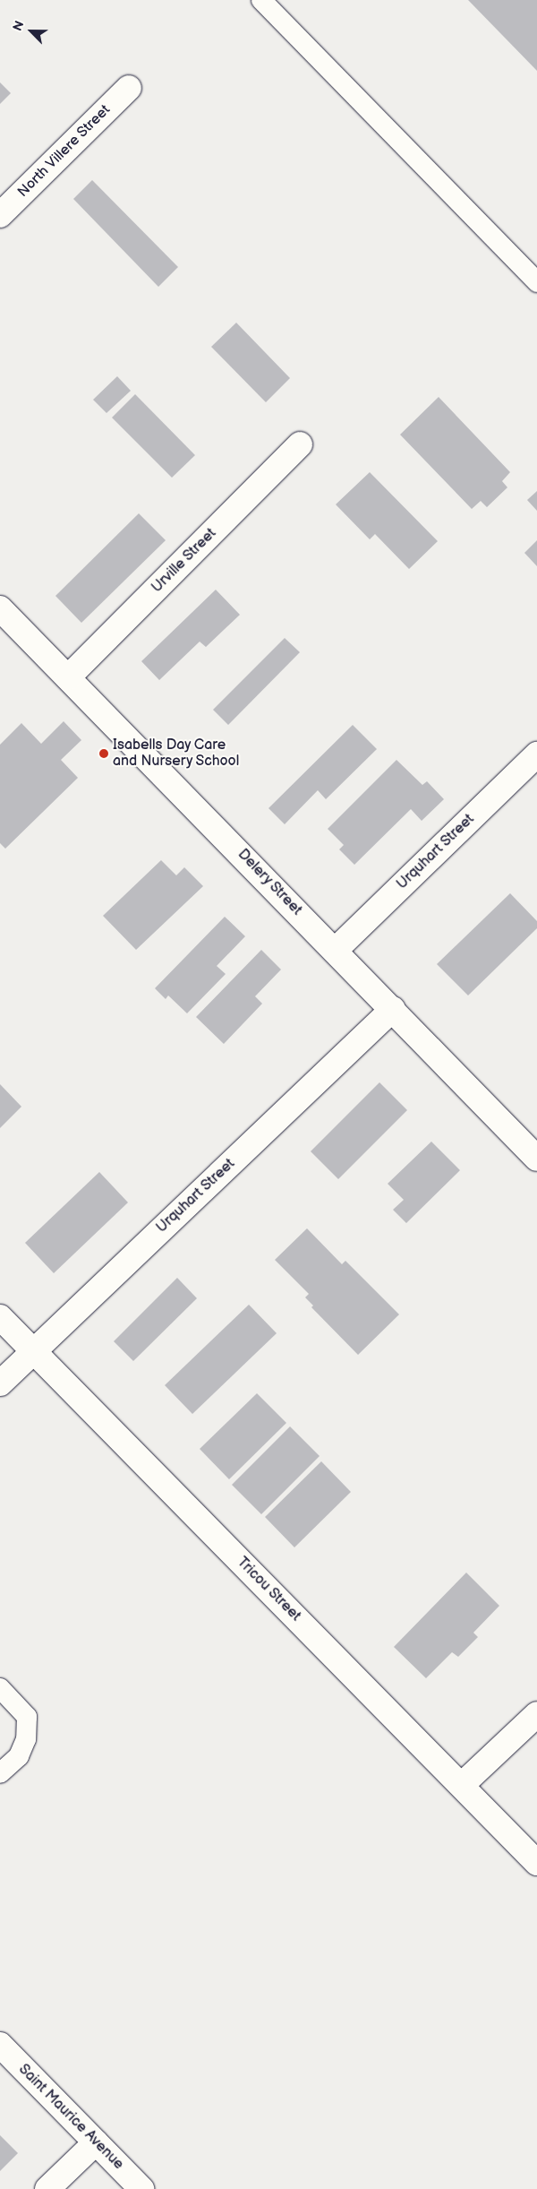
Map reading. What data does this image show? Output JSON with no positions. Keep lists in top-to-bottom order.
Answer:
{
  "streets": {
    "street": [
      "North Villere Street",
      "Urville Street",
      "Urquhart Street",
      "Delery Street",
      "Tricou Street",
      "Saint Maurice Avenue"
    ]
  },
  "crossings": [
    ["Urville Street", "Delery Street"],
    ["Urquhart Street", "Delery Street"],
    ["Urquhart Street", "Tricou Street"]
  ],
  "places": ["Isabells Day Care and Nursery School"],
  "north": "top left"
}
